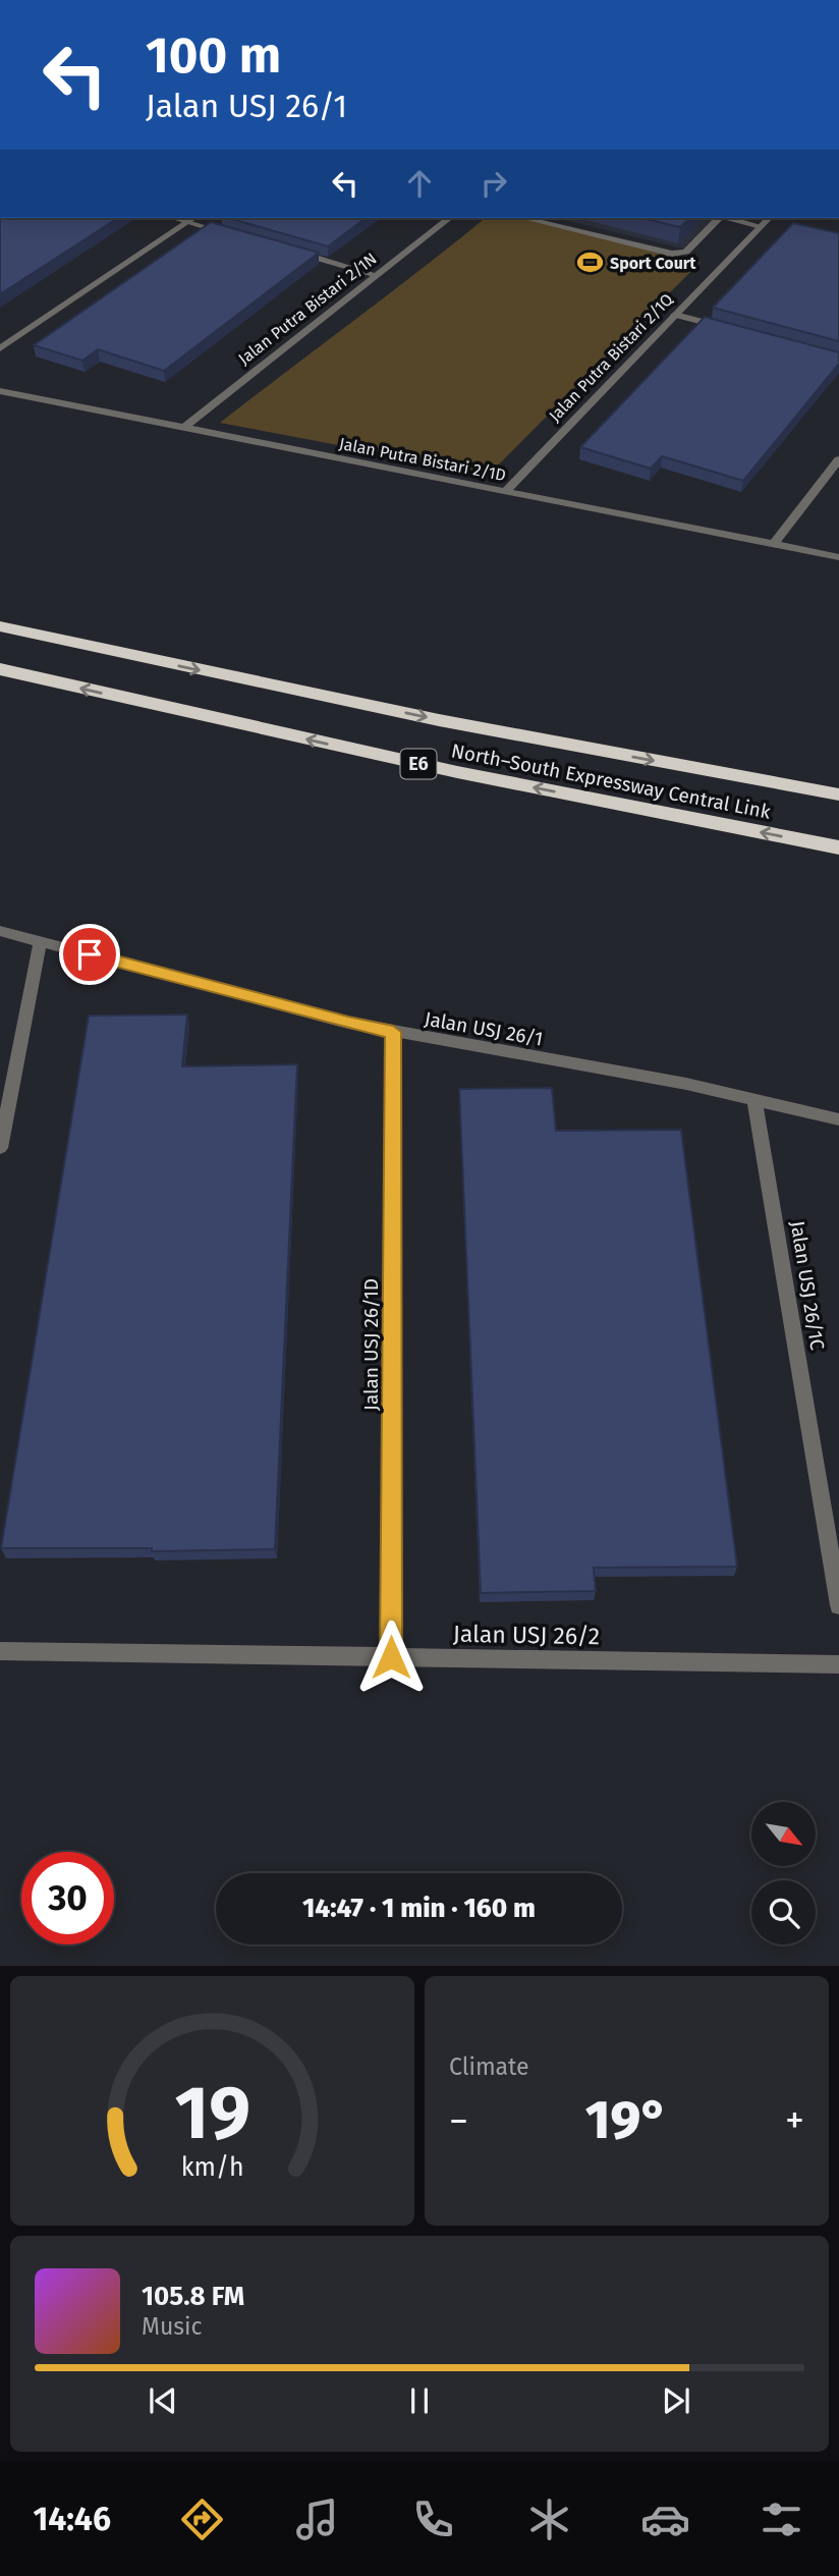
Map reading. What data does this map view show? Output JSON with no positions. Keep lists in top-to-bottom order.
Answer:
{
  "streets": {
    "highway": ["E6", "North–South Expressway Central Link"],
    "street": [
      "Jalan Putra Bistari 2/1N",
      "Jalan Putra Bistari 2/1Q",
      "Jalan Putra Bistari 2/1D",
      "Jalan USJ 26/1",
      "Jalan USJ 26/1C",
      "Jalan USJ 26/1D",
      "Jalan USJ 26/2"
    ]
  },
  "crossings": [
    ["Jalan Putra Bistari 2/1N", "Jalan Putra Bistari 2/1D"],
    ["Jalan Putra Bistari 2/1Q", "Jalan Putra Bistari 2/1D"],
    ["Jalan USJ 26/1", "Jalan USJ 26/1C"],
    ["Jalan USJ 26/1", "Jalan USJ 26/1D"],
    ["Jalan USJ 26/1D", "Jalan USJ 26/2"]
  ],
  "places": {
    "sports": ["Sport Court"]
  },
  "north": "bottom right",
  "page": {
    "turn": ["100 m", "Jalan USJ 26/1"],
    "limit": "30",
    "trip": "14:47 · 1 min · 160 m",
    "tile": "Climate",
    "heat": ["−", "19°", "+"],
    "song": ["105.8 FM", "Music"],
    "tabs": "14:46",
    "gauge": ["19", "km/h"]
  }
}
